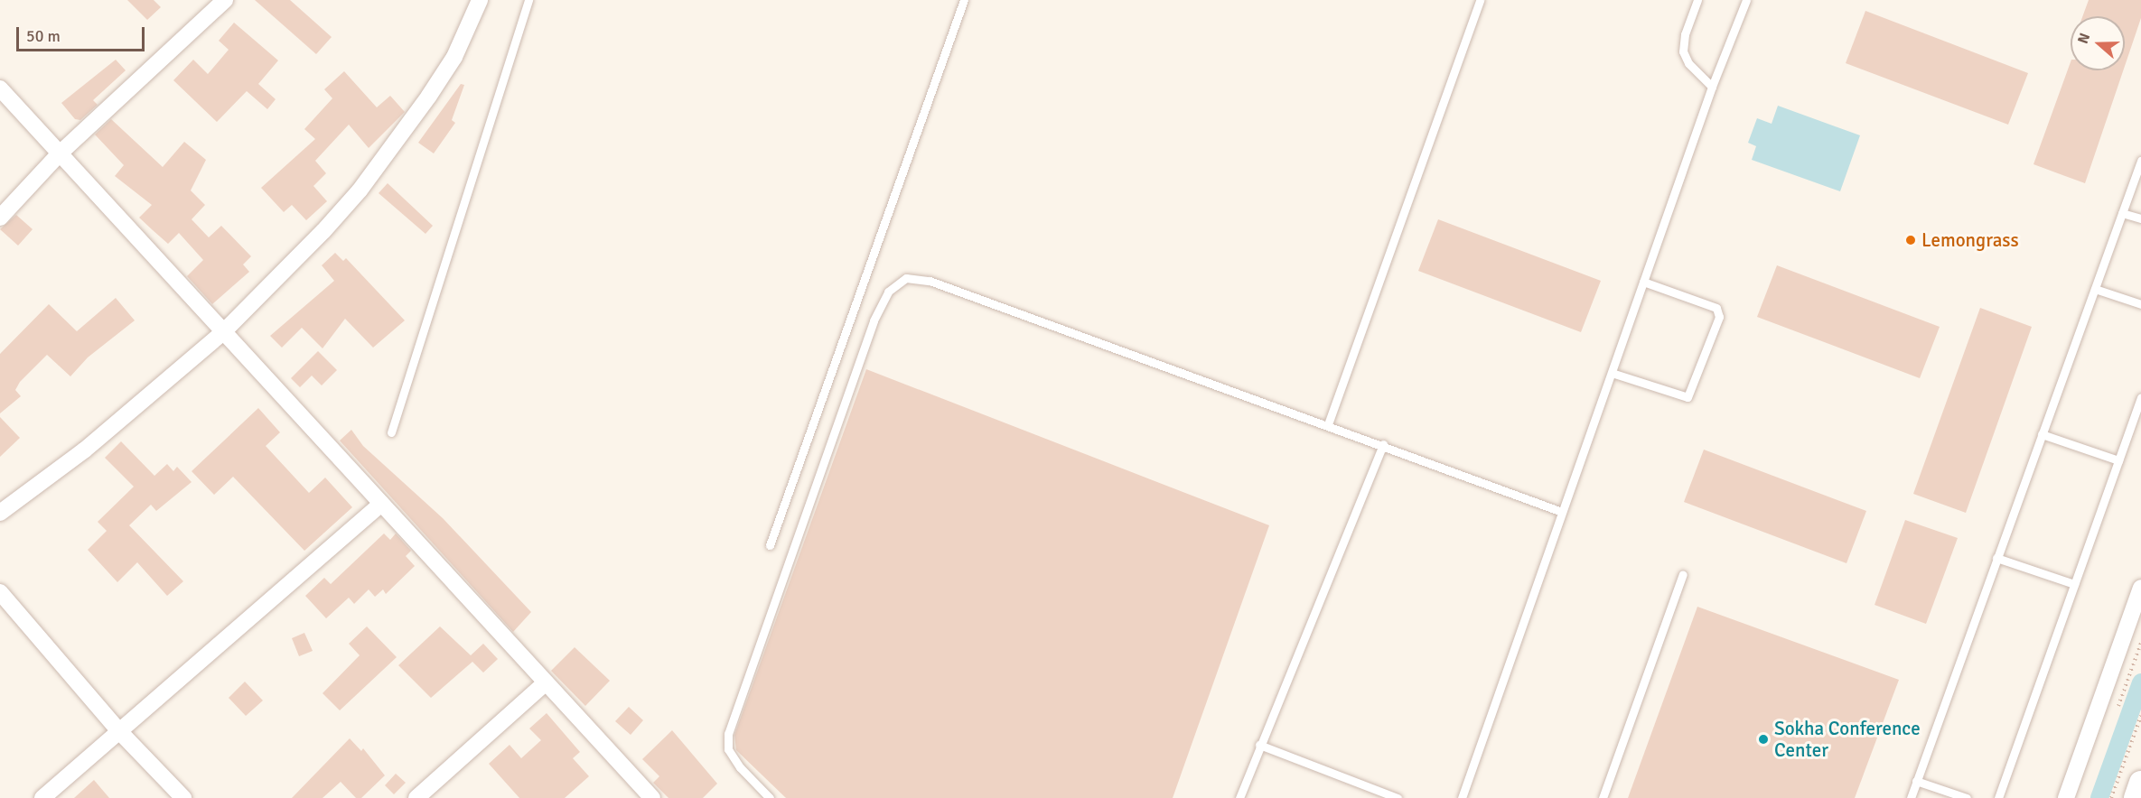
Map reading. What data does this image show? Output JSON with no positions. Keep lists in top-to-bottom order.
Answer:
{
  "places": ["Lemongrass", "Sokha Conference Center"],
  "scale_bar": "50 m",
  "north": "left"
}
